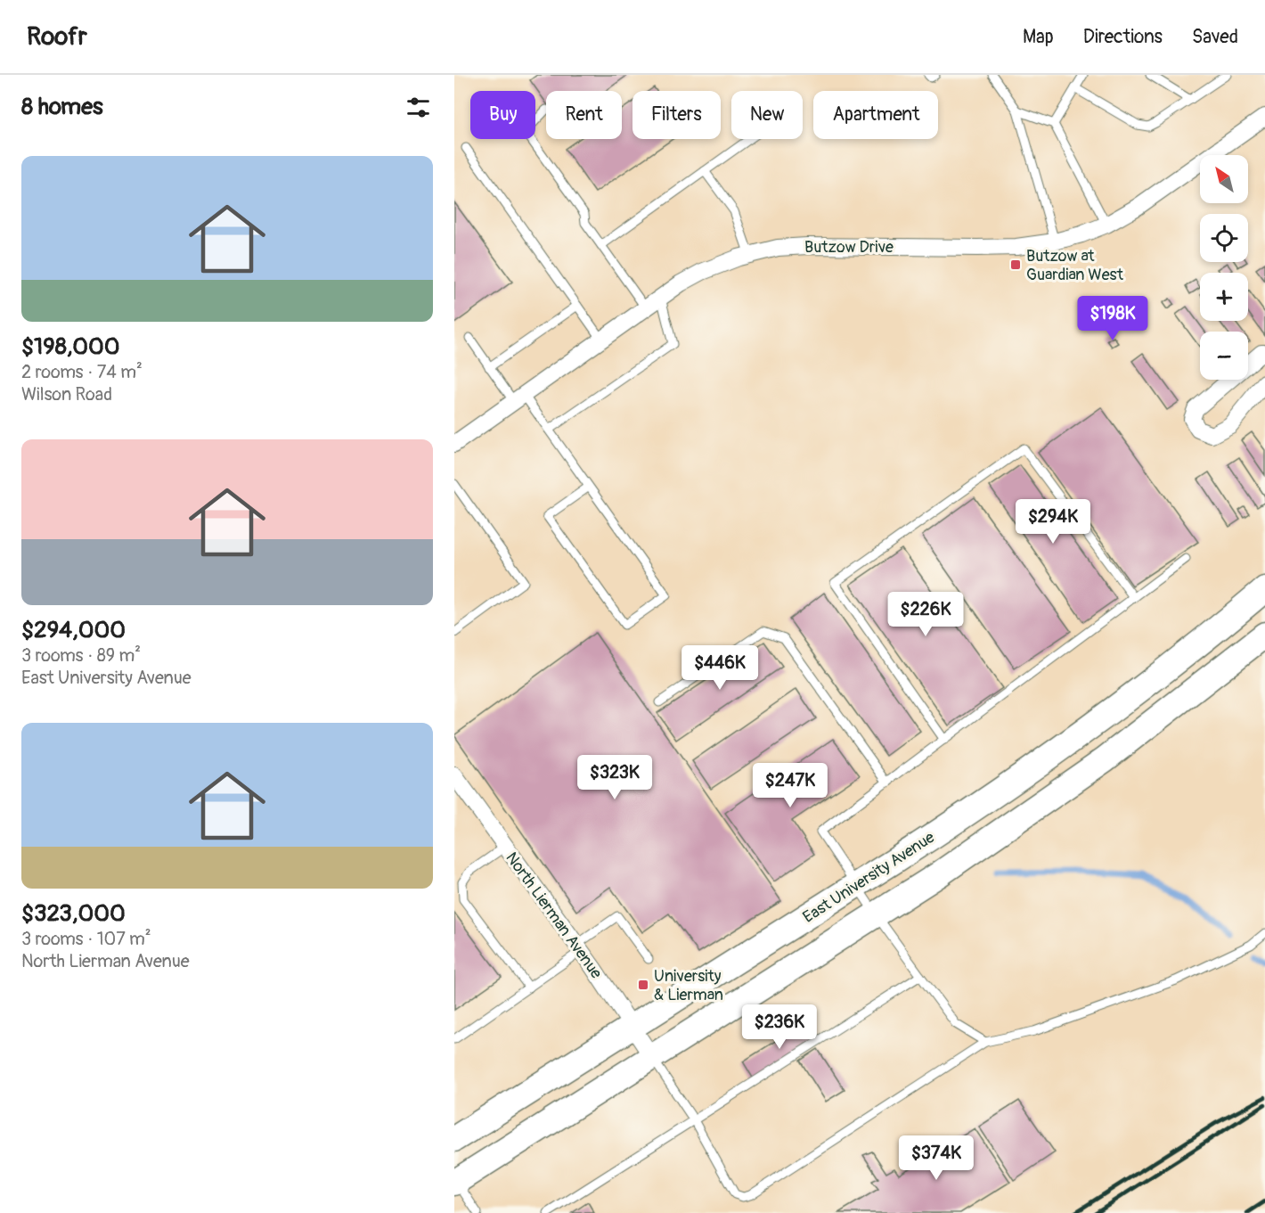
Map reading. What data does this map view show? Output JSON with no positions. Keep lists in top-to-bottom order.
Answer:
{
  "streets": {
    "main road": ["East University Avenue"],
    "street": ["Butzow Drive", "North Lierman Avenue"]
  },
  "crossings": [
    ["East University Avenue", "North Lierman Avenue"]
  ],
  "places": {
    "transit": ["Butzow at Guardian West", "University & Lierman"]
  },
  "north": "top left",
  "page": {
    "header": "Roofr",
    "nav": ["Map", "Directions", "Saved"],
    "heading": "8 homes",
    "chip": [
      "Buy",
      "Rent",
      "Filters",
      "New",
      "Apartment"
    ],
    "list": [
      {
        "name": "$198,000",
        "note": "2 rooms · 74 m² · Wilson Road"
      },
      {
        "name": "$294,000",
        "note": "3 rooms · 89 m² · East University Avenue"
      },
      {
        "name": "$323,000",
        "note": "3 rooms · 107 m² · North Lierman Avenue"
      }
    ],
    "map_buttons": ["+", "−"],
    "price": [
      "$198K",
      "$294K",
      "$226K",
      "$446K",
      "$323K",
      "$247K",
      "$236K",
      "$374K"
    ]
  }
}
